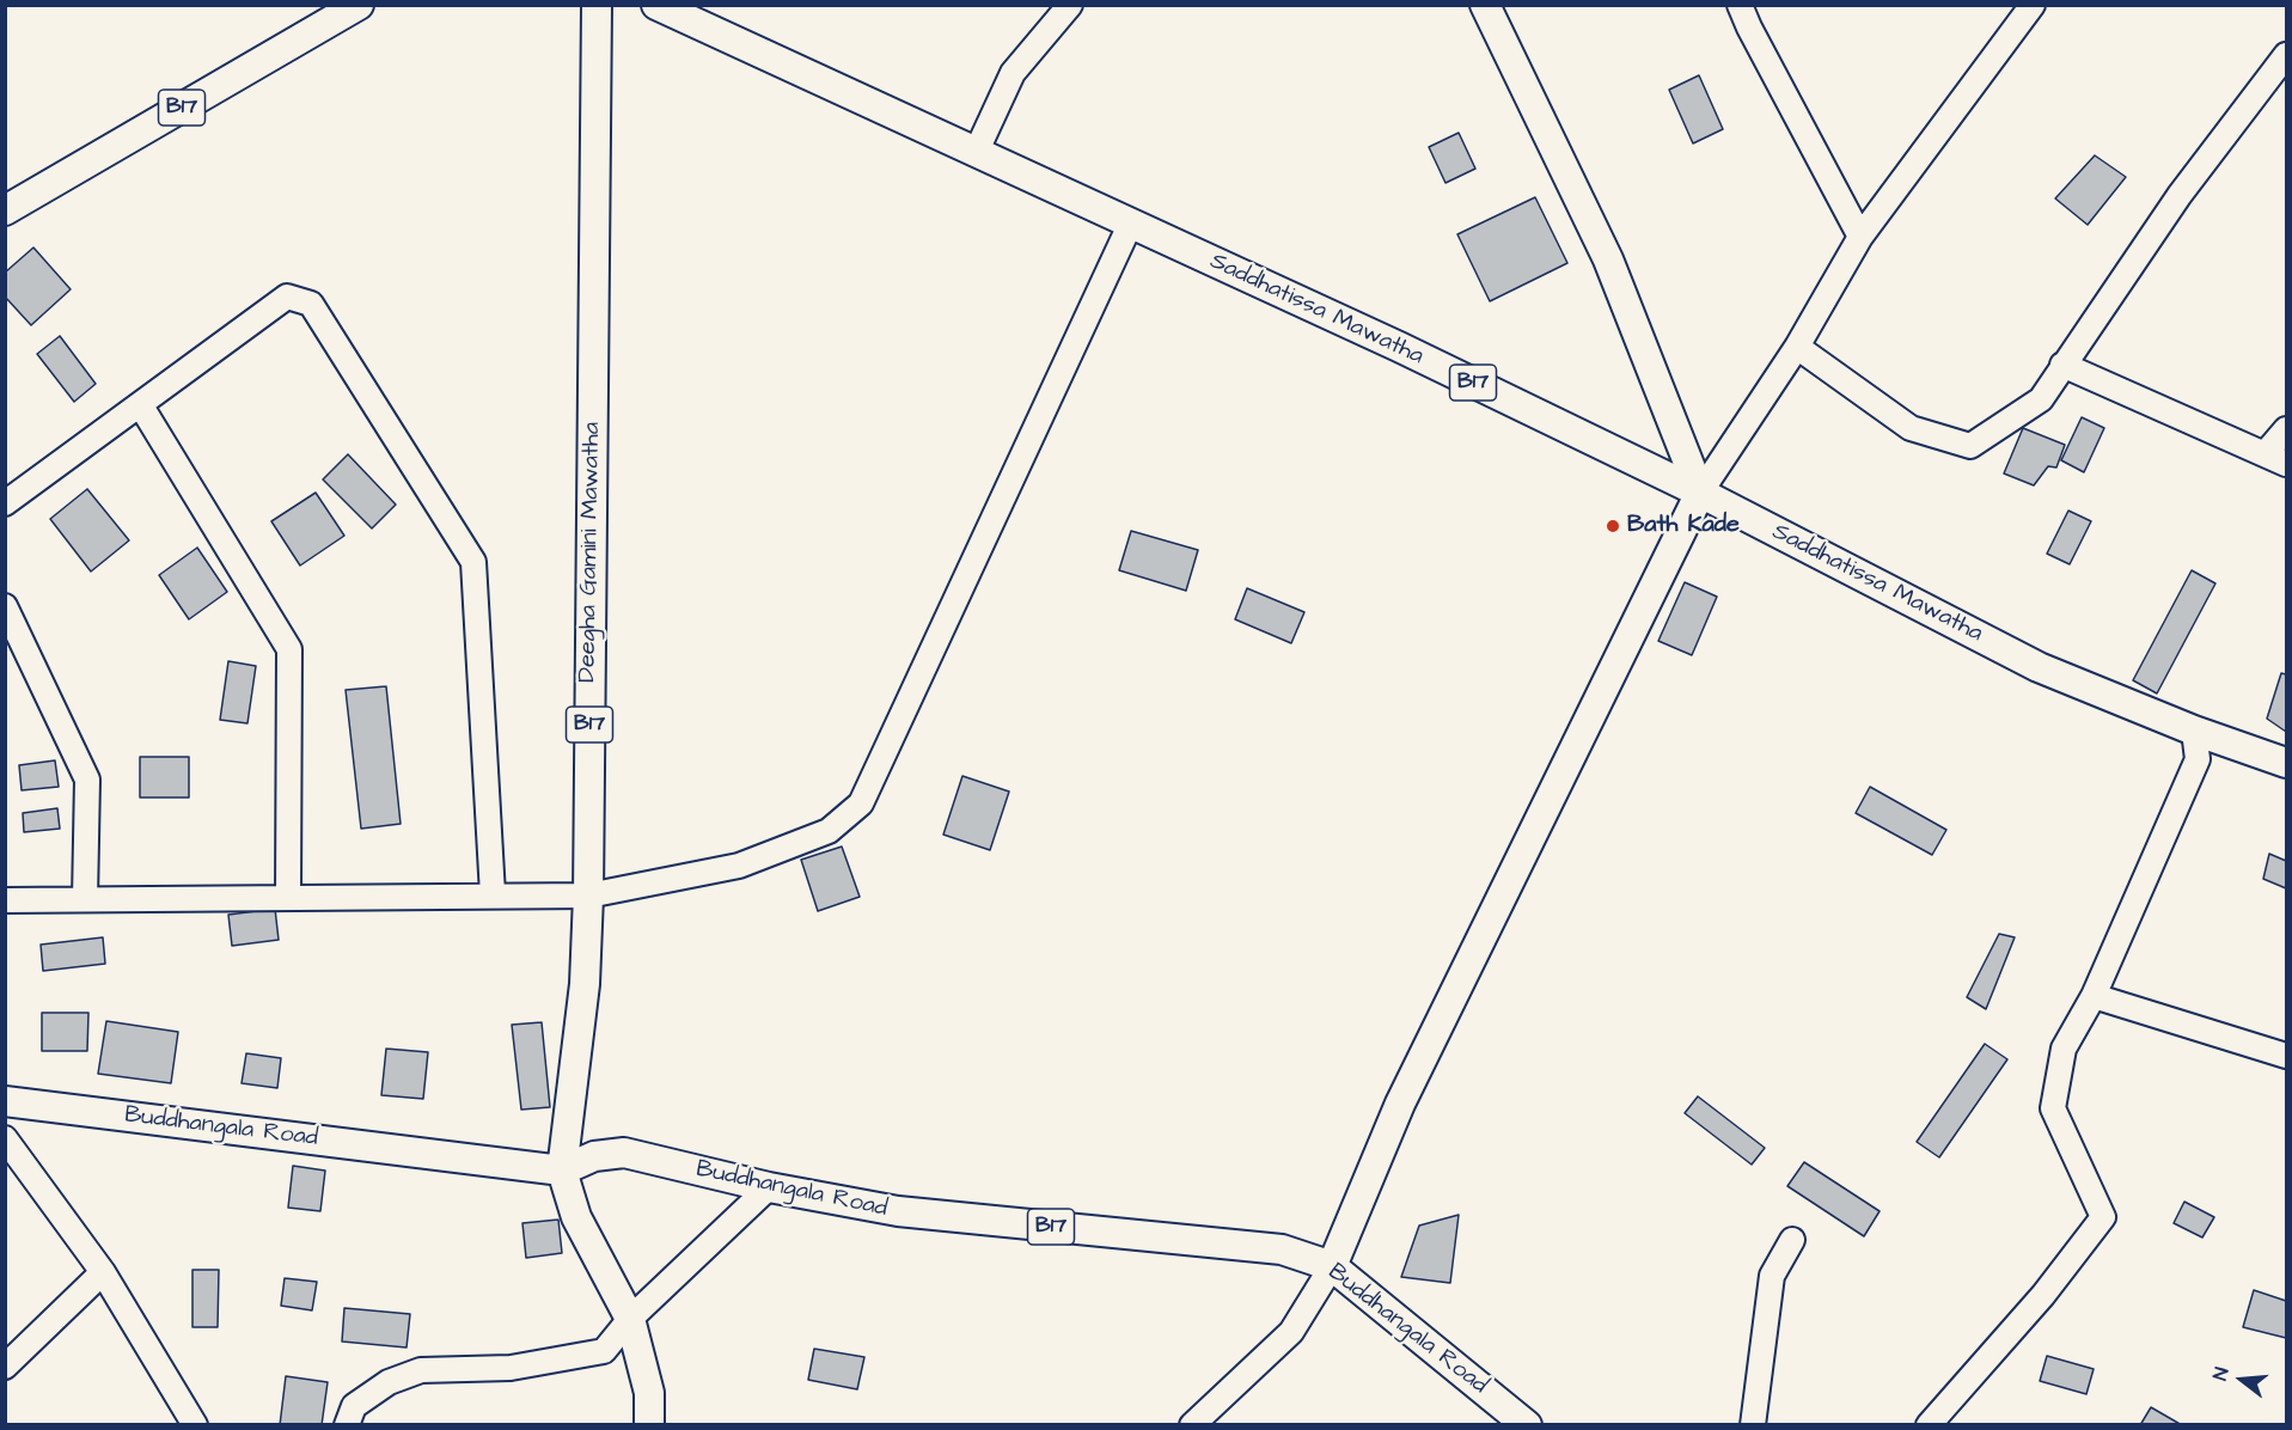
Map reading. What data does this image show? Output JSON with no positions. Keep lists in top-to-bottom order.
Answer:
{
  "streets": {
    "main road": [
      "B17",
      "Saddhatissa Mawatha",
      "Deegha Gamini Mawatha",
      "Buddhangala Road"
    ]
  },
  "crossings": [
    ["Deegha Gamini Mawatha", "Buddhangala Road"]
  ],
  "places": ["Bath Kade"],
  "north": "left"
}
